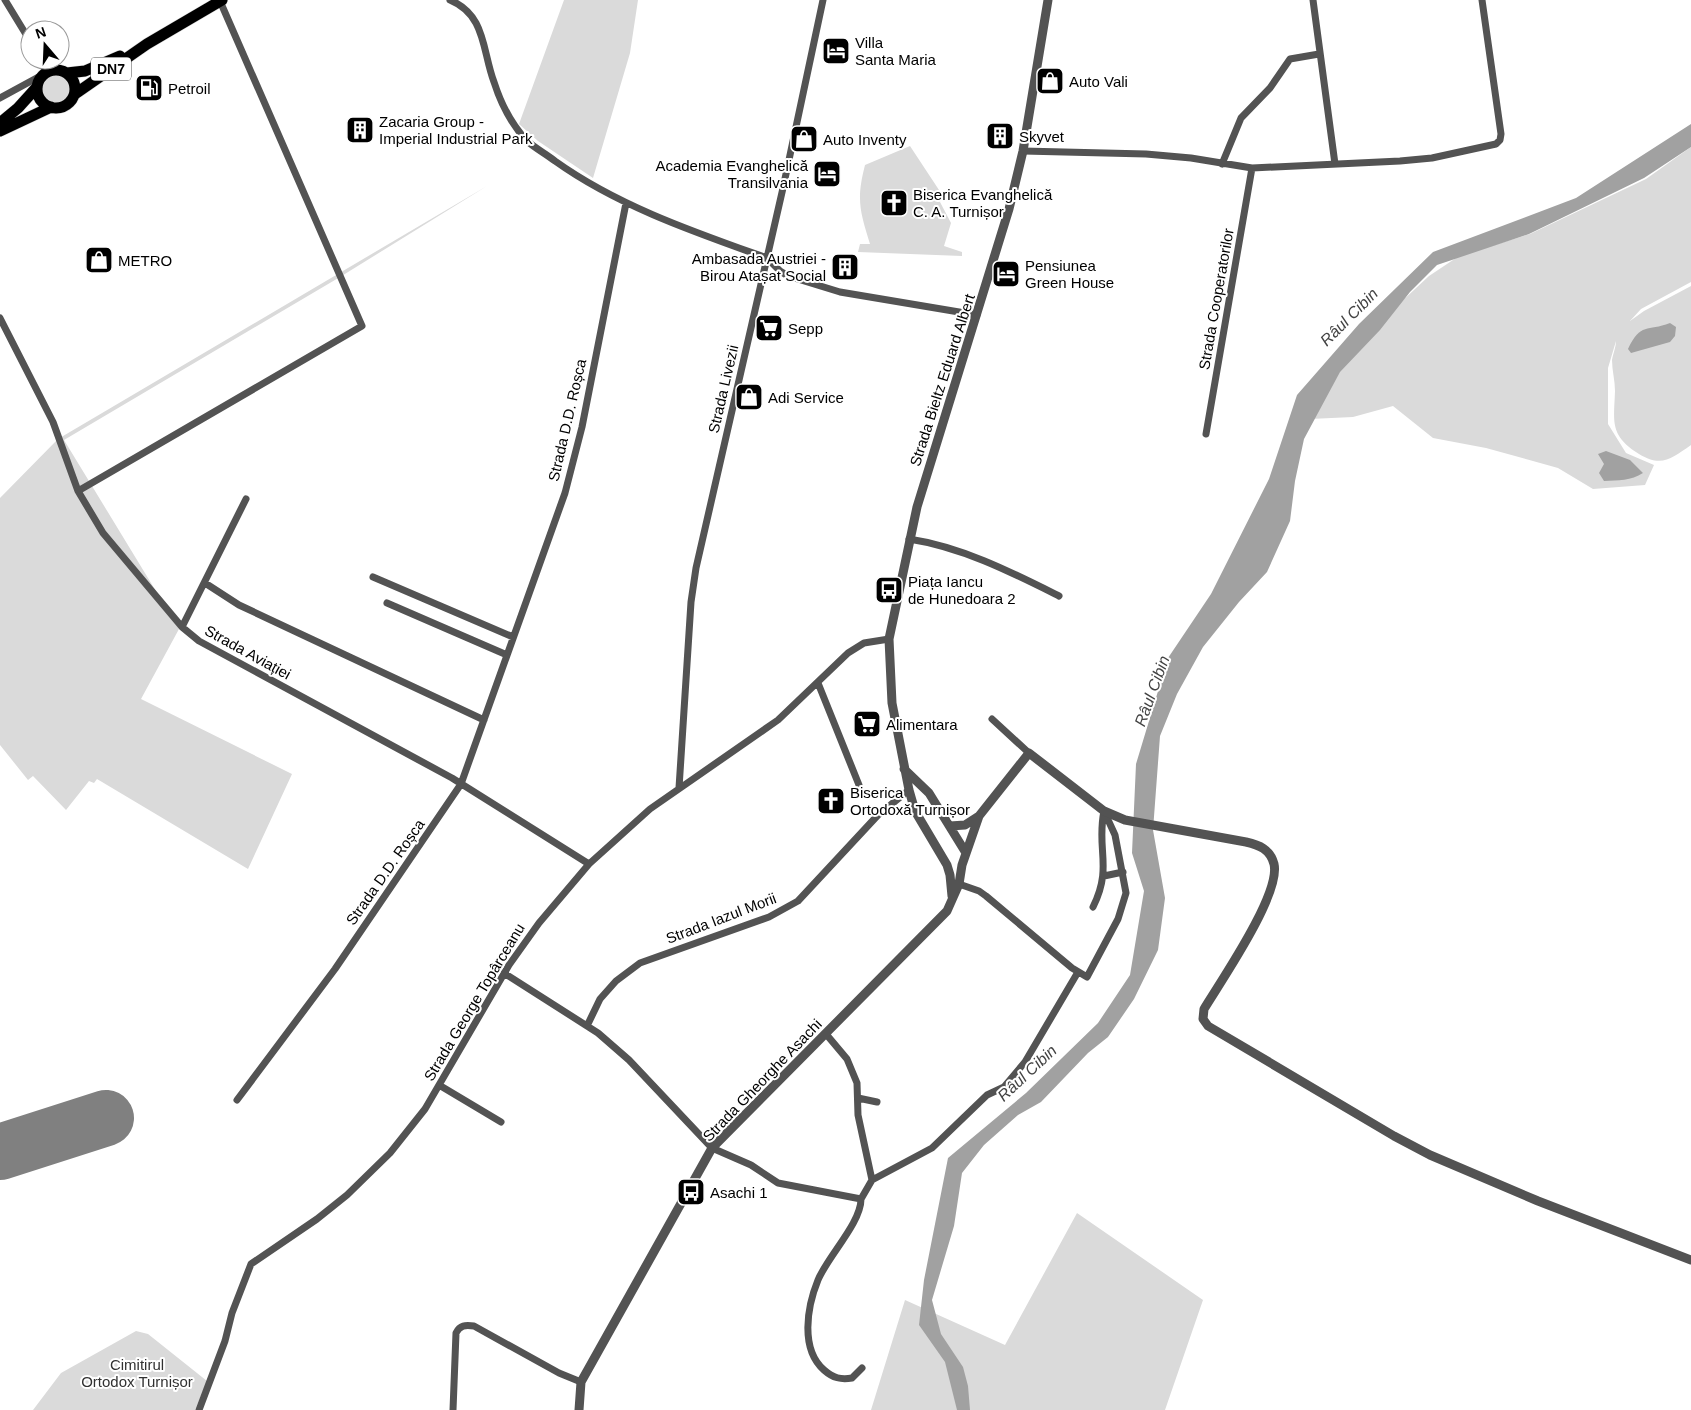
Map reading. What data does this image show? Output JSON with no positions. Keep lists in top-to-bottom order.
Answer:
{
  "streets": {
    "main road": ["DN7"],
    "street": [
      "Strada Cooperatorilor",
      "Strada Bieltz Eduard Albert",
      "Strada Livezii",
      "Strada D.D. Roșca",
      "Strada Aviației",
      "Strada Iazul Morii",
      "Strada George Topârceanu",
      "Strada Gheorghe Asachi"
    ]
  },
  "crossings": [
    ["Strada Bieltz Eduard Albert", "Strada Iazul Morii"],
    ["Strada Bieltz Eduard Albert", "Strada George Topârceanu"],
    ["Strada Bieltz Eduard Albert", "Strada Gheorghe Asachi"],
    ["Strada Livezii", "Strada George Topârceanu"],
    ["Strada D.D. Roșca", "Strada Aviației"],
    ["Strada Aviației", "Strada George Topârceanu"]
  ],
  "water": ["Râul Cibin"],
  "parks": ["Cimitirul Ortodox Turnișor"],
  "places": {
    "hotel": ["Villa Santa Maria", "Academia Evanghelică Transilvania", "Pensiunea Green House"],
    "shop": [
      "Auto Vali",
      "Auto Inventy",
      "METRO",
      "Adi Service"
    ],
    "fuel station": ["Petroil"],
    "building": ["Zacaria Group - Imperial Industrial Park", "Skyvet", "Ambasada Austriei - Birou Atașat Social"],
    "church": ["Biserica Evanghelică C. A. Turnișor", "Biserica Ortodoxă Turnișor"],
    "supermarket": ["Sepp", "Alimentara"],
    "bus stop": ["Piața Iancu de Hunedoara 2", "Asachi 1"]
  },
  "north": "top"
}
